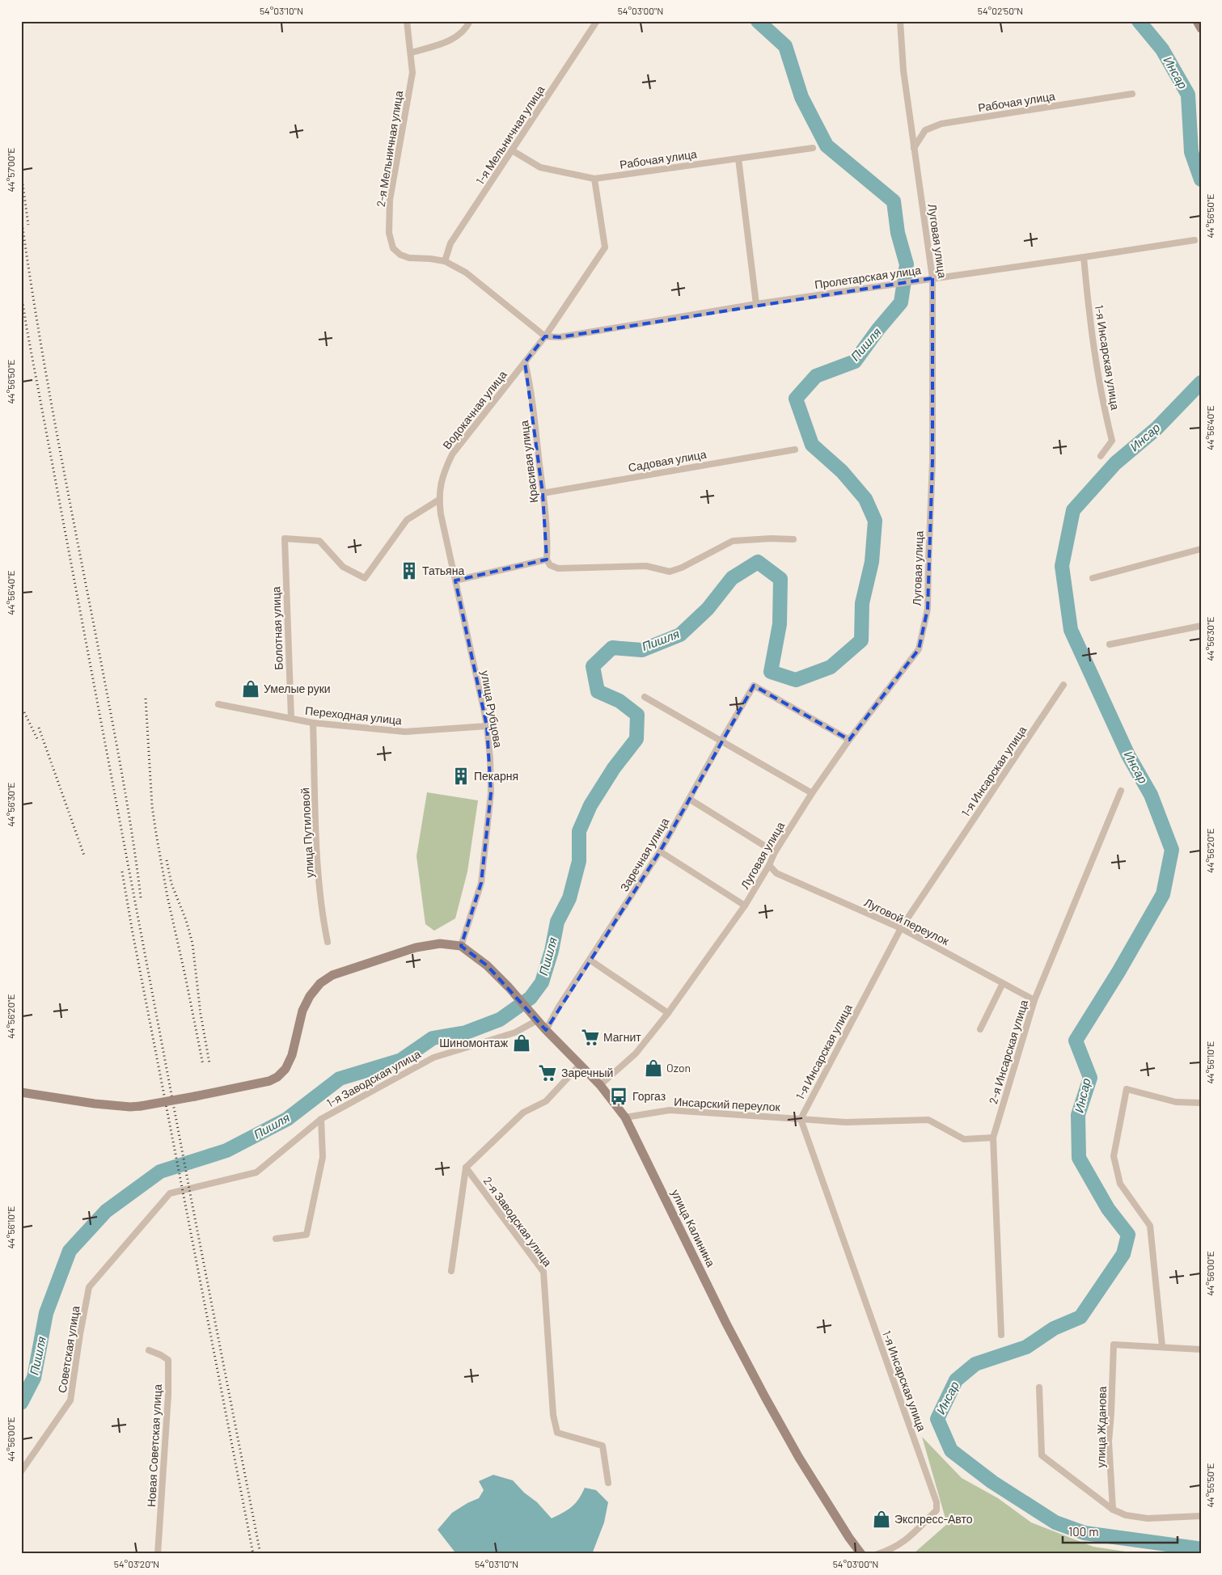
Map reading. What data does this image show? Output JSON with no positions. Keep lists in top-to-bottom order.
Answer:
{
  "streets": {
    "main road": ["улица Калинина"],
    "street": [
      "Рабочая улица",
      "1-я Мельничная улица",
      "2-я Мельничная улица",
      "Луговая улица",
      "Пролетарская улица",
      "1-я Инсарская улица",
      "Водокачная улица",
      "Садовая улица",
      "Красивая улица",
      "Болотная улица",
      "улица Рубцова",
      "Переходная улица",
      "улица Путиловой",
      "Заречная улица",
      "Луговой переулок",
      "2-я Инсарская улица",
      "1-я Заводская улица",
      "Инсарский переулок",
      "2-я Заводская улица",
      "Советская улица",
      "улица Жданова",
      "Новая Советская улица"
    ]
  },
  "crossings": [
    ["Рабочая улица", "1-я Мельничная улица"],
    ["Рабочая улица", "Луговая улица"],
    ["Рабочая улица", "Водокачная улица"],
    ["1-я Мельничная улица", "2-я Мельничная улица"],
    ["Луговая улица", "Пролетарская улица"],
    ["Луговая улица", "Заречная улица"],
    ["Луговая улица", "Луговой переулок"],
    ["Луговая улица", "улица Калинина"],
    ["Пролетарская улица", "1-я Инсарская улица"],
    ["Пролетарская улица", "Водокачная улица"],
    ["1-я Инсарская улица", "Луговой переулок"],
    ["1-я Инсарская улица", "Инсарский переулок"],
    ["Водокачная улица", "Красивая улица"],
    ["Водокачная улица", "Болотная улица"],
    ["Водокачная улица", "улица Рубцова"],
    ["Садовая улица", "Красивая улица"],
    ["Болотная улица", "улица Рубцова"],
    ["Болотная улица", "Переходная улица"],
    ["улица Рубцова", "Переходная улица"],
    ["улица Рубцова", "улица Калинина"],
    ["Переходная улица", "улица Путиловой"],
    ["Заречная улица", "улица Калинина"],
    ["Луговой переулок", "2-я Инсарская улица"],
    ["2-я Инсарская улица", "Инсарский переулок"],
    ["1-я Заводская улица", "улица Калинина"],
    ["1-я Заводская улица", "Советская улица"],
    ["Инсарский переулок", "улица Калинина"]
  ],
  "water": ["Инсар", "Пишля"],
  "places": {
    "building": ["Татьяна", "Пекарня"],
    "shop": [
      "Умелые руки",
      "Шиномонтаж",
      "Ozon",
      "Экспресс-Авто"
    ],
    "supermarket": ["Магнит", "Заречный"],
    "bus stop": ["Горгаз"]
  },
  "scale_bar": "100 m",
  "coordinates": [
    "54°03'10\"N",
    "54°03'00\"N",
    "54°02'50\"N",
    "44°57'00\"E",
    "44°56'50\"E",
    "44°56'40\"E",
    "44°56'30\"E",
    "44°56'20\"E",
    "44°56'10\"E",
    "44°56'00\"E",
    "44°55'50\"E",
    "54°03'20\"N"
  ]
}
